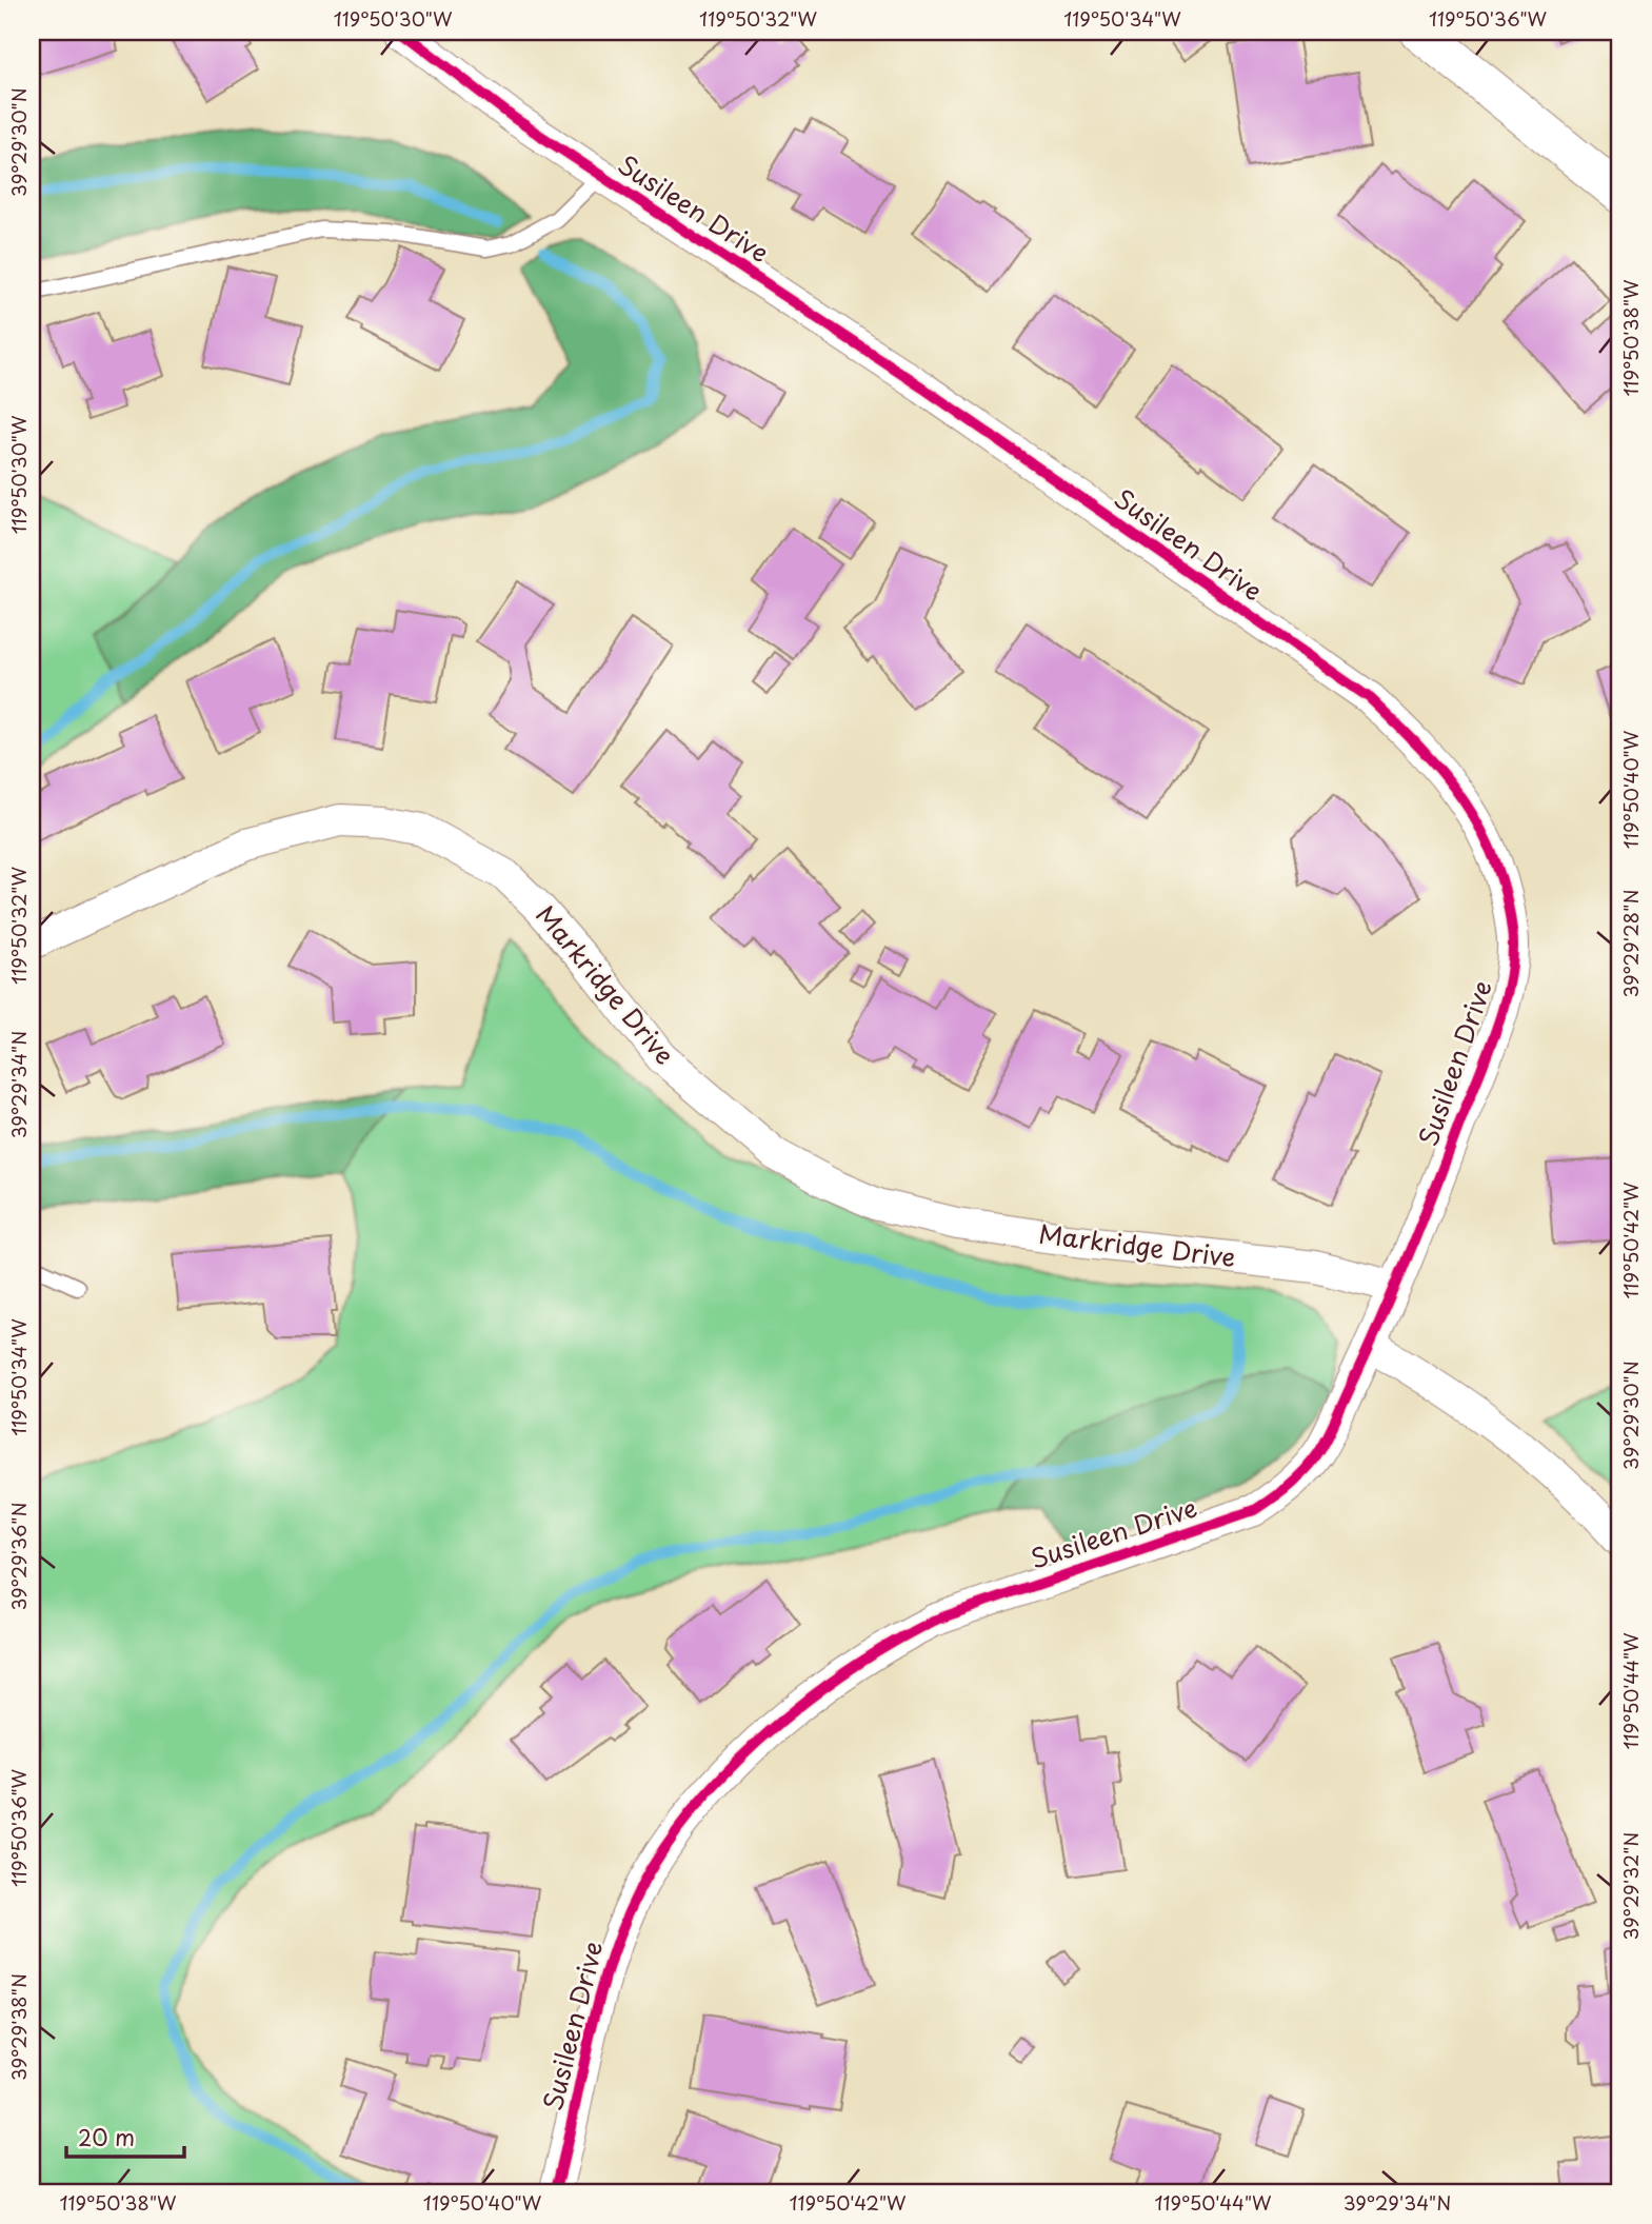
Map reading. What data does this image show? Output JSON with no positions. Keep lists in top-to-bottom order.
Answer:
{
  "streets": {
    "street": ["Susileen Drive", "Markridge Drive"]
  },
  "crossings": [
    ["Susileen Drive", "Markridge Drive"]
  ],
  "scale_bar": "20 m",
  "coordinates": [
    "119°50'30\"W",
    "119°50'32\"W",
    "119°50'34\"W",
    "119°50'36\"W",
    "39°29'30\"N",
    "119°50'38\"W",
    "119°50'40\"W",
    "39°29'28\"N",
    "39°29'34\"N",
    "119°50'42\"W",
    "39°29'36\"N",
    "119°50'44\"W",
    "39°29'32\"N",
    "39°29'38\"N"
  ]
}
